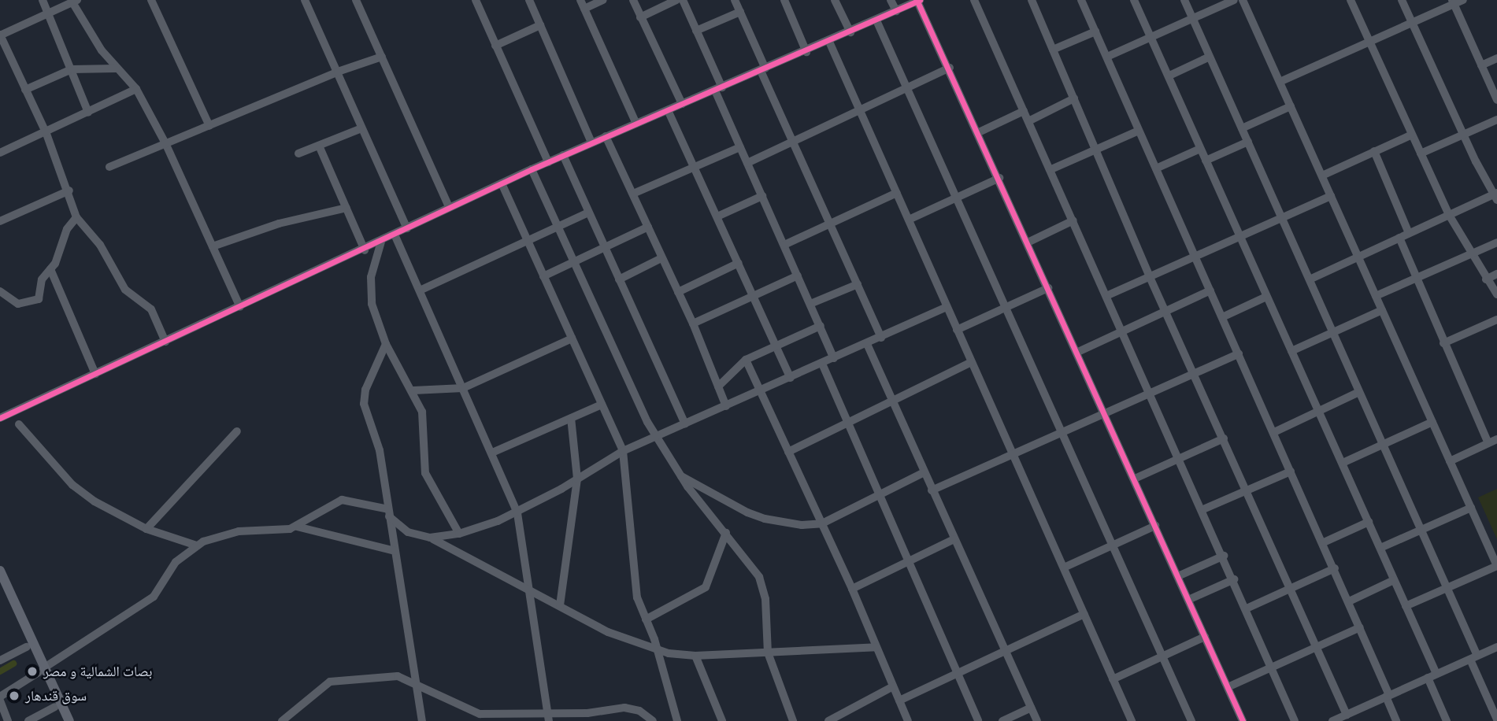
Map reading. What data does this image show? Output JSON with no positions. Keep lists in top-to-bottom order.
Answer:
{
  "places": ["بصات الشمالية و مصر", "سوق قندهار"]
}
